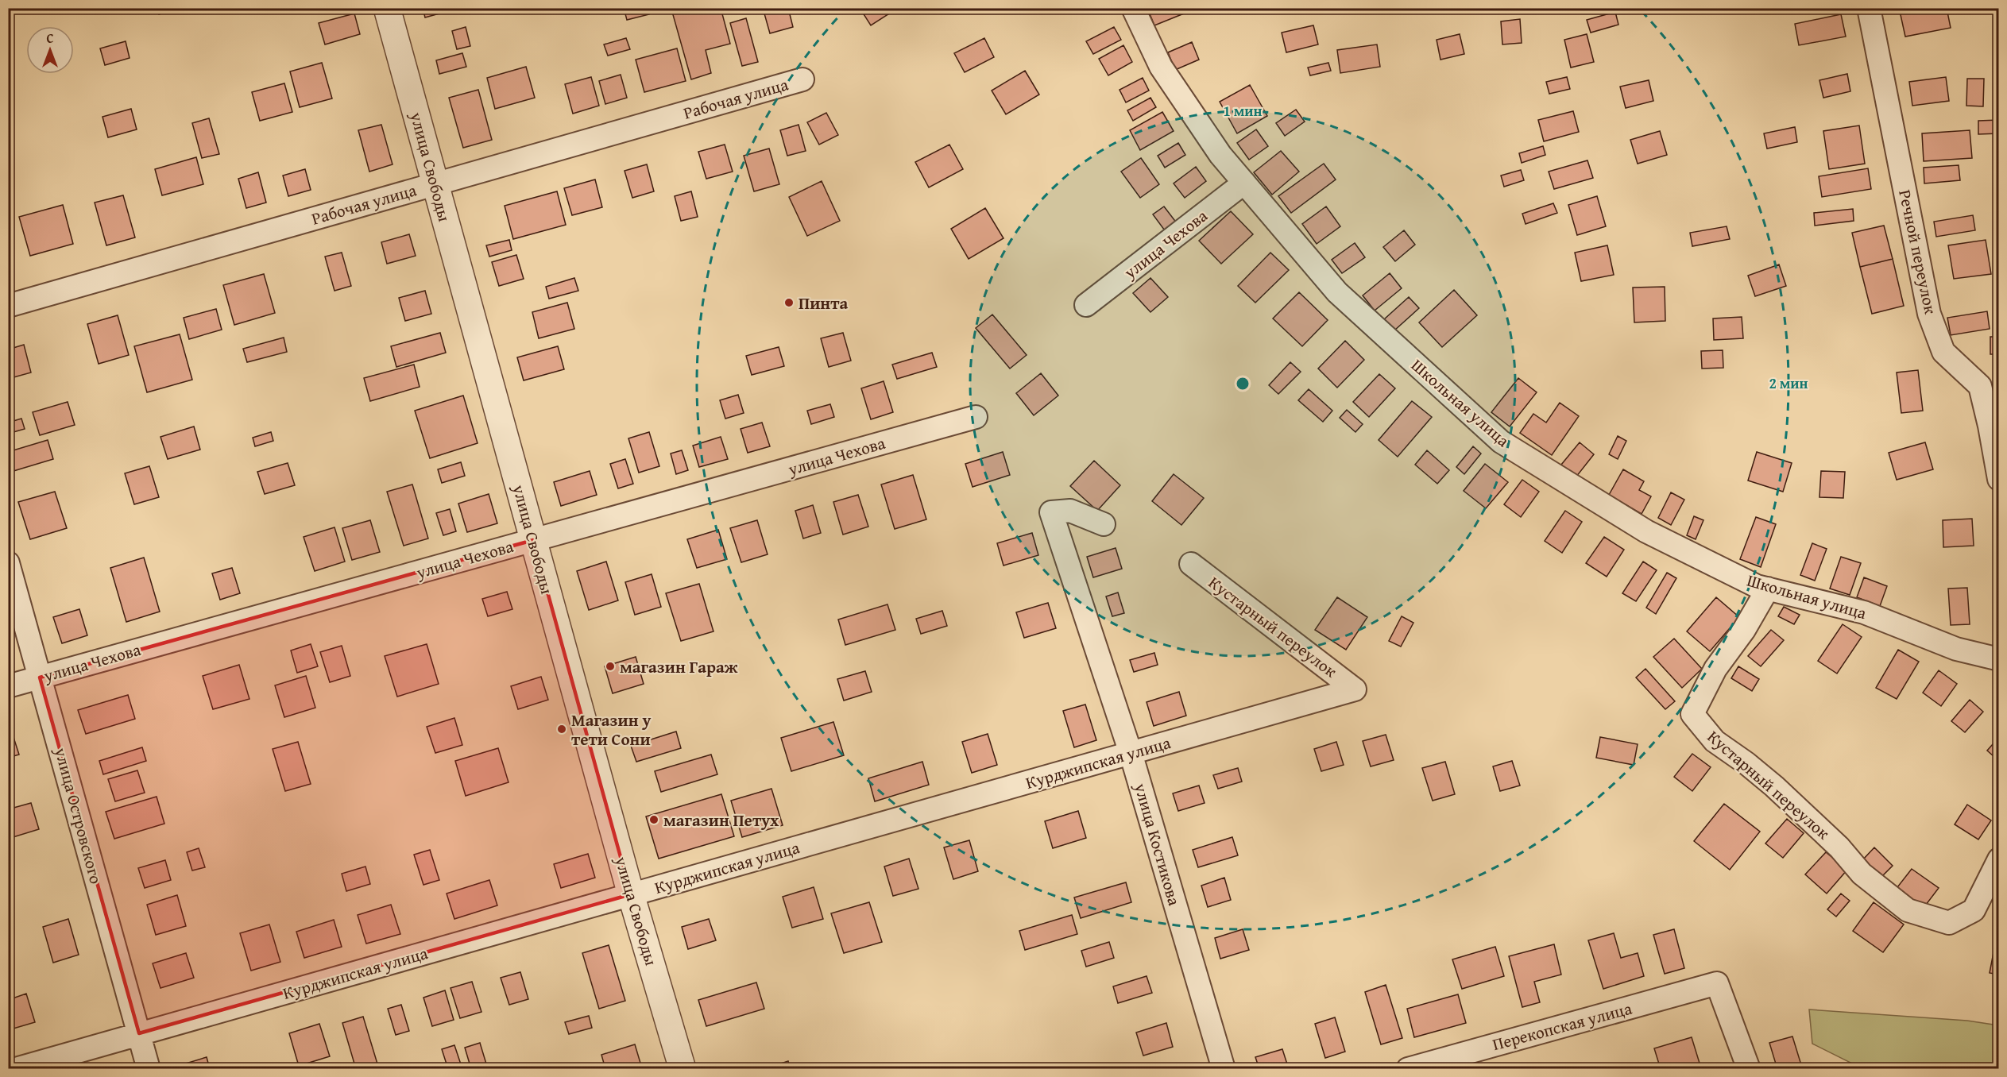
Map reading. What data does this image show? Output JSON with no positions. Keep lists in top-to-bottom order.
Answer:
{
  "streets": {
    "street": [
      "Рабочая улица",
      "улица Свободы",
      "улица Чехова",
      "Речной переулок",
      "Школьная улица",
      "Кустарный переулок",
      "Курджипская улица",
      "улица Островского",
      "улица Костикова",
      "Перекопская улица"
    ]
  },
  "crossings": [
    ["Рабочая улица", "улица Свободы"],
    ["улица Свободы", "улица Чехова"],
    ["улица Свободы", "Курджипская улица"],
    ["улица Чехова", "Школьная улица"],
    ["улица Чехова", "улица Островского"],
    ["Школьная улица", "Кустарный переулок"],
    ["Кустарный переулок", "Курджипская улица"],
    ["Курджипская улица", "улица Островского"],
    ["Курджипская улица", "улица Костикова"]
  ],
  "places": [
    "Пинта",
    "магазин Гараж",
    "Магазин у тети Сони",
    "магазин Петух"
  ],
  "north": "top",
  "rings": ["1 мин", "2 мин"]
}
